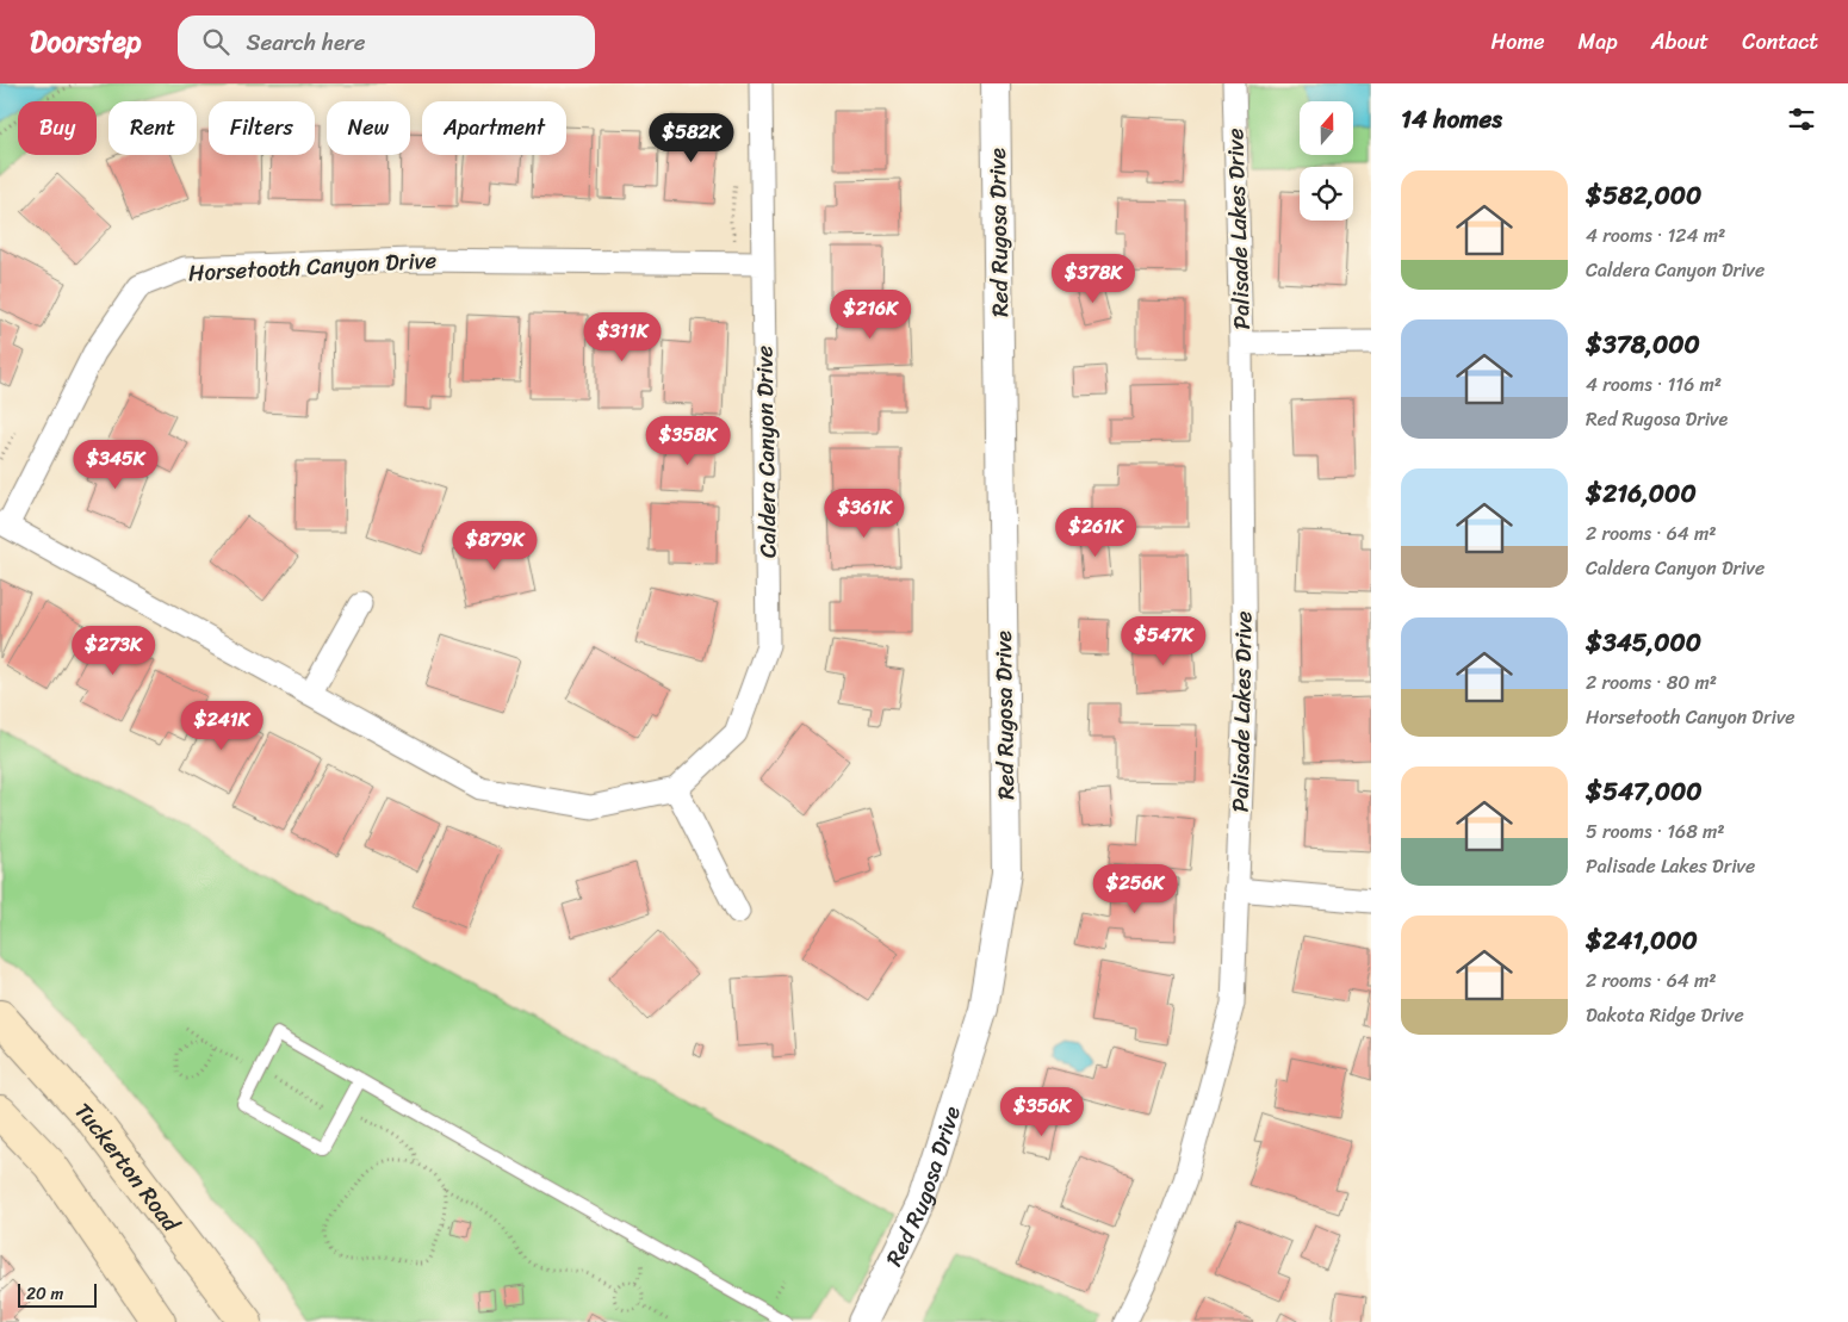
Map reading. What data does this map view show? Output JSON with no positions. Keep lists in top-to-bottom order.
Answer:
{
  "streets": {
    "main road": ["Tuckerton Road"],
    "street": [
      "Palisade Lakes Drive",
      "Red Rugosa Drive",
      "Horsetooth Canyon Drive",
      "Caldera Canyon Drive"
    ]
  },
  "crossings": [
    ["Horsetooth Canyon Drive", "Caldera Canyon Drive"]
  ],
  "scale_bar": "20 m",
  "north": "top",
  "page": {
    "header": "Doorstep",
    "search": "Search here",
    "nav": [
      "Home",
      "Map",
      "About",
      "Contact"
    ],
    "heading": "14 homes",
    "chip": [
      "Buy",
      "Rent",
      "Filters",
      "New",
      "Apartment"
    ],
    "price": [
      "$582K",
      "$378K",
      "$216K",
      "$311K",
      "$358K",
      "$345K",
      "$361K",
      "$261K",
      "$879K",
      "$547K",
      "$273K",
      "$241K",
      "$256K",
      "$356K"
    ],
    "list": [
      {
        "name": "$582,000",
        "note": "4 rooms · 124 m² · Caldera Canyon Drive"
      },
      {
        "name": "$378,000",
        "note": "4 rooms · 116 m² · Red Rugosa Drive"
      },
      {
        "name": "$216,000",
        "note": "2 rooms · 64 m² · Caldera Canyon Drive"
      },
      {
        "name": "$345,000",
        "note": "2 rooms · 80 m² · Horsetooth Canyon Drive"
      },
      {
        "name": "$547,000",
        "note": "5 rooms · 168 m² · Palisade Lakes Drive"
      },
      {
        "name": "$241,000",
        "note": "2 rooms · 64 m² · Dakota Ridge Drive"
      }
    ],
    "scale": "20 m"
  }
}
